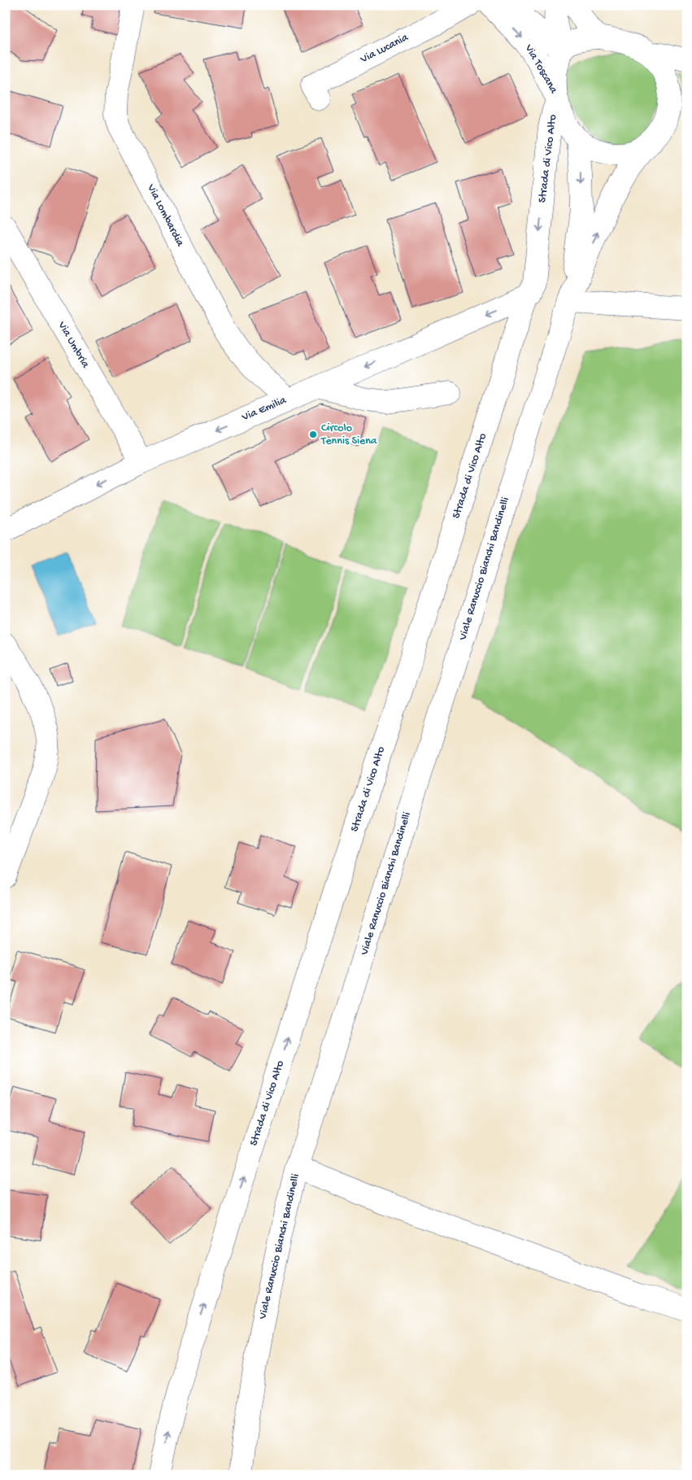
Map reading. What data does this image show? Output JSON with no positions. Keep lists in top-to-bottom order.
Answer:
{
  "streets": {
    "street": [
      "Via Lucania",
      "Via Toscana",
      "Strada di Vico Alto",
      "Via Lombardia",
      "Via Umbria",
      "Via Emilia",
      "Viale Ranuccio Bianchi Bandinelli"
    ]
  },
  "crossings": [
    ["Via Toscana", "Strada di Vico Alto"],
    ["Via Toscana", "Viale Ranuccio Bianchi Bandinelli"],
    ["Strada di Vico Alto", "Via Emilia"],
    ["Strada di Vico Alto", "Viale Ranuccio Bianchi Bandinelli"],
    ["Via Lombardia", "Via Emilia"],
    ["Via Umbria", "Via Emilia"]
  ],
  "one_way": ["Via Emilia"],
  "places": ["Circolo Tennis Siena"]
}
